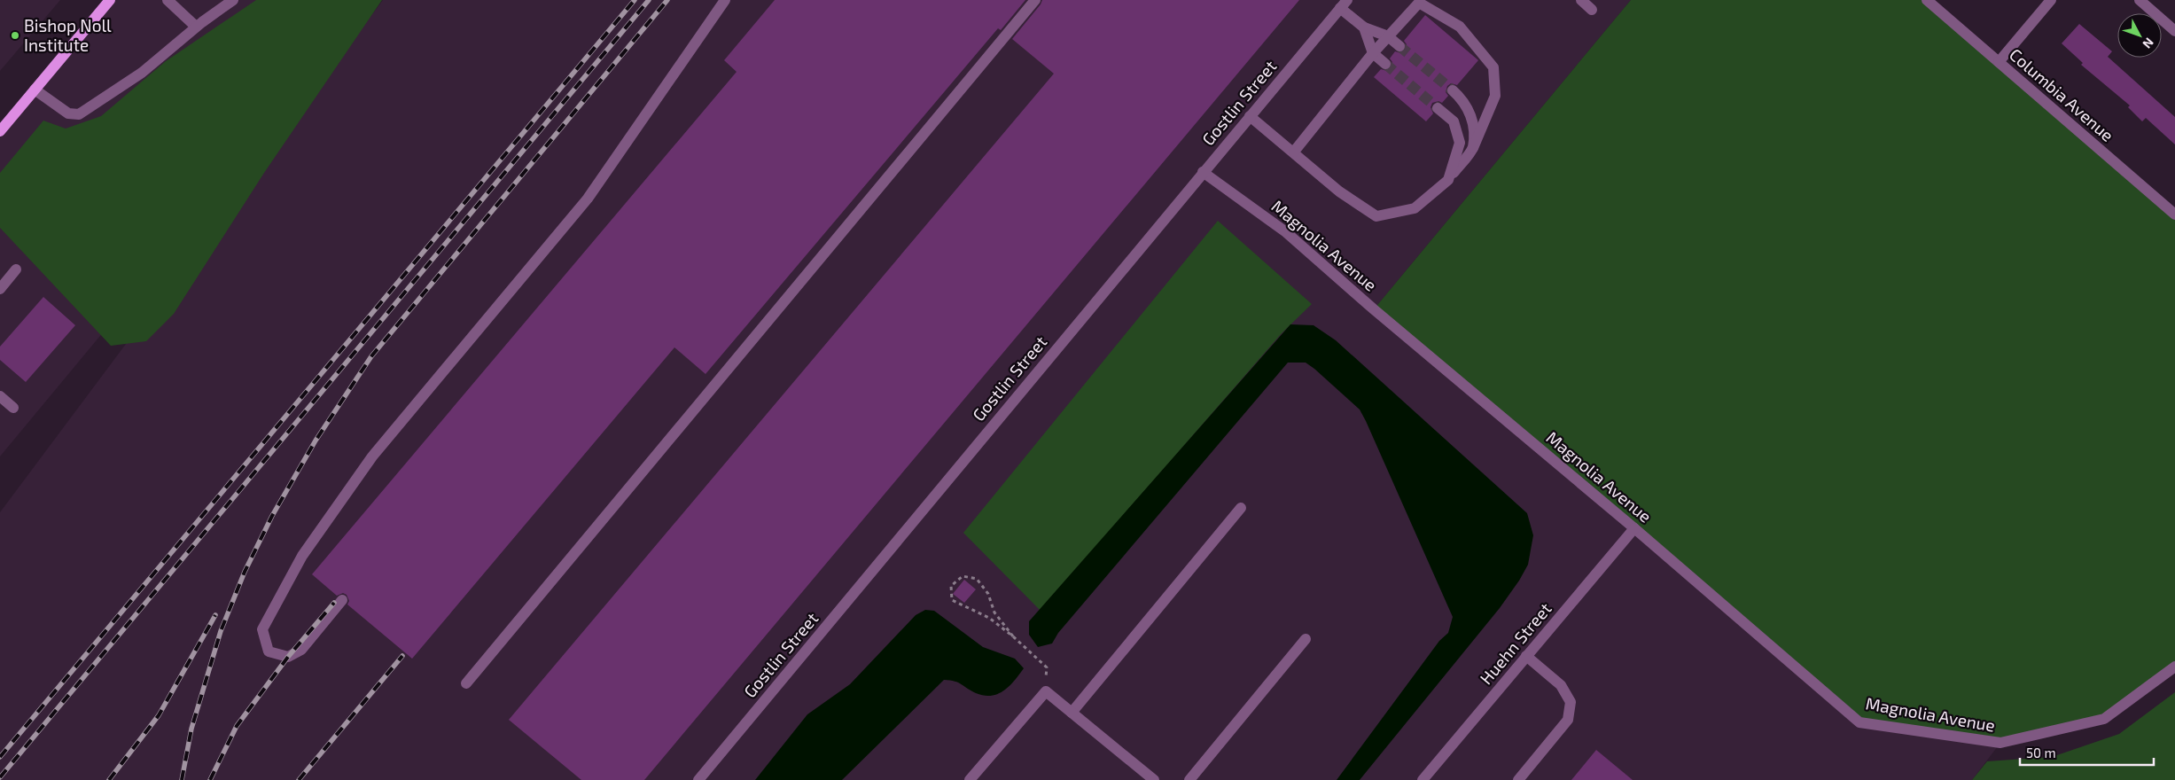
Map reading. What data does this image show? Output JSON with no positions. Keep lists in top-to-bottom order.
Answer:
{
  "streets": {
    "street": [
      "Columbia Avenue",
      "Gostlin Street",
      "Magnolia Avenue",
      "Huehn Street"
    ]
  },
  "crossings": [
    ["Gostlin Street", "Magnolia Avenue"],
    ["Magnolia Avenue", "Huehn Street"]
  ],
  "places": ["Bishop Noll Institute"],
  "scale_bar": "50 m",
  "north": "bottom right"
}
